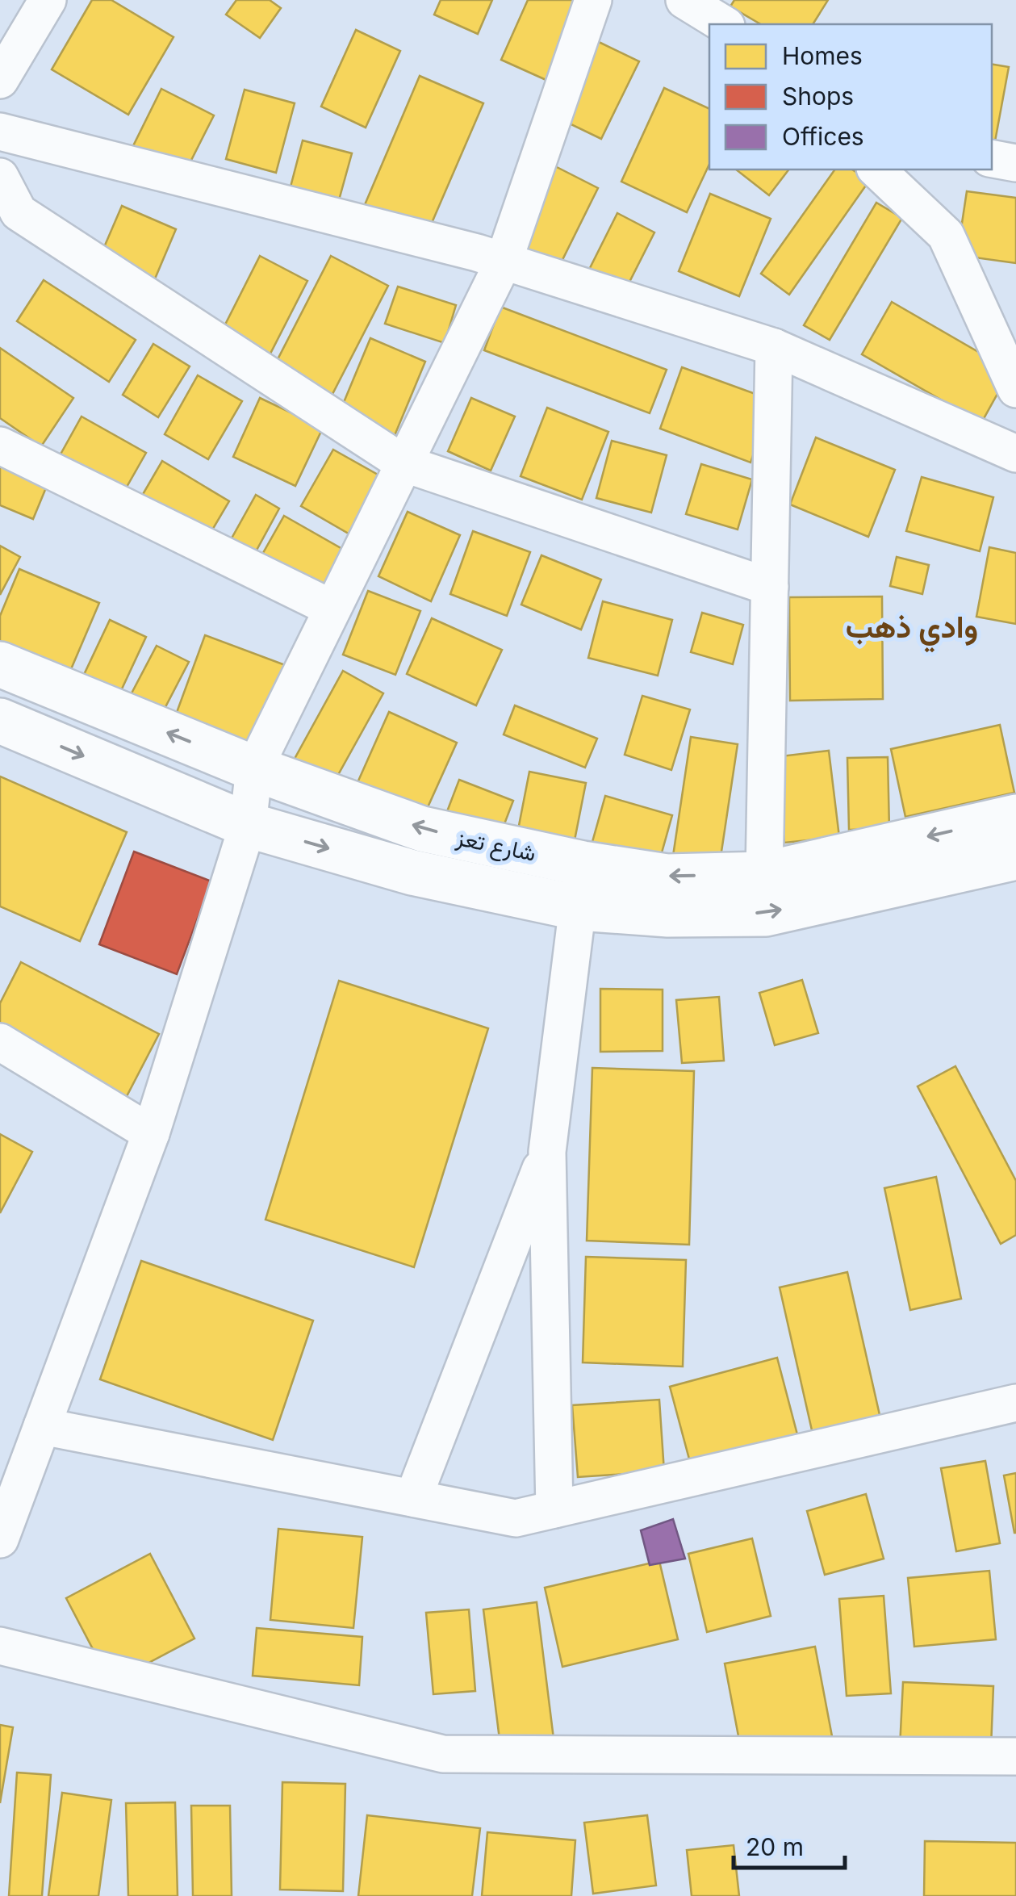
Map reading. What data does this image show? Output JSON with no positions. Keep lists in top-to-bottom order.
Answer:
{
  "streets": {
    "main road": ["شارع تعز"]
  },
  "districts": ["وادي ذهب"],
  "legend": ["Homes", "Shops", "Offices"],
  "scale_bar": "20 m"
}
